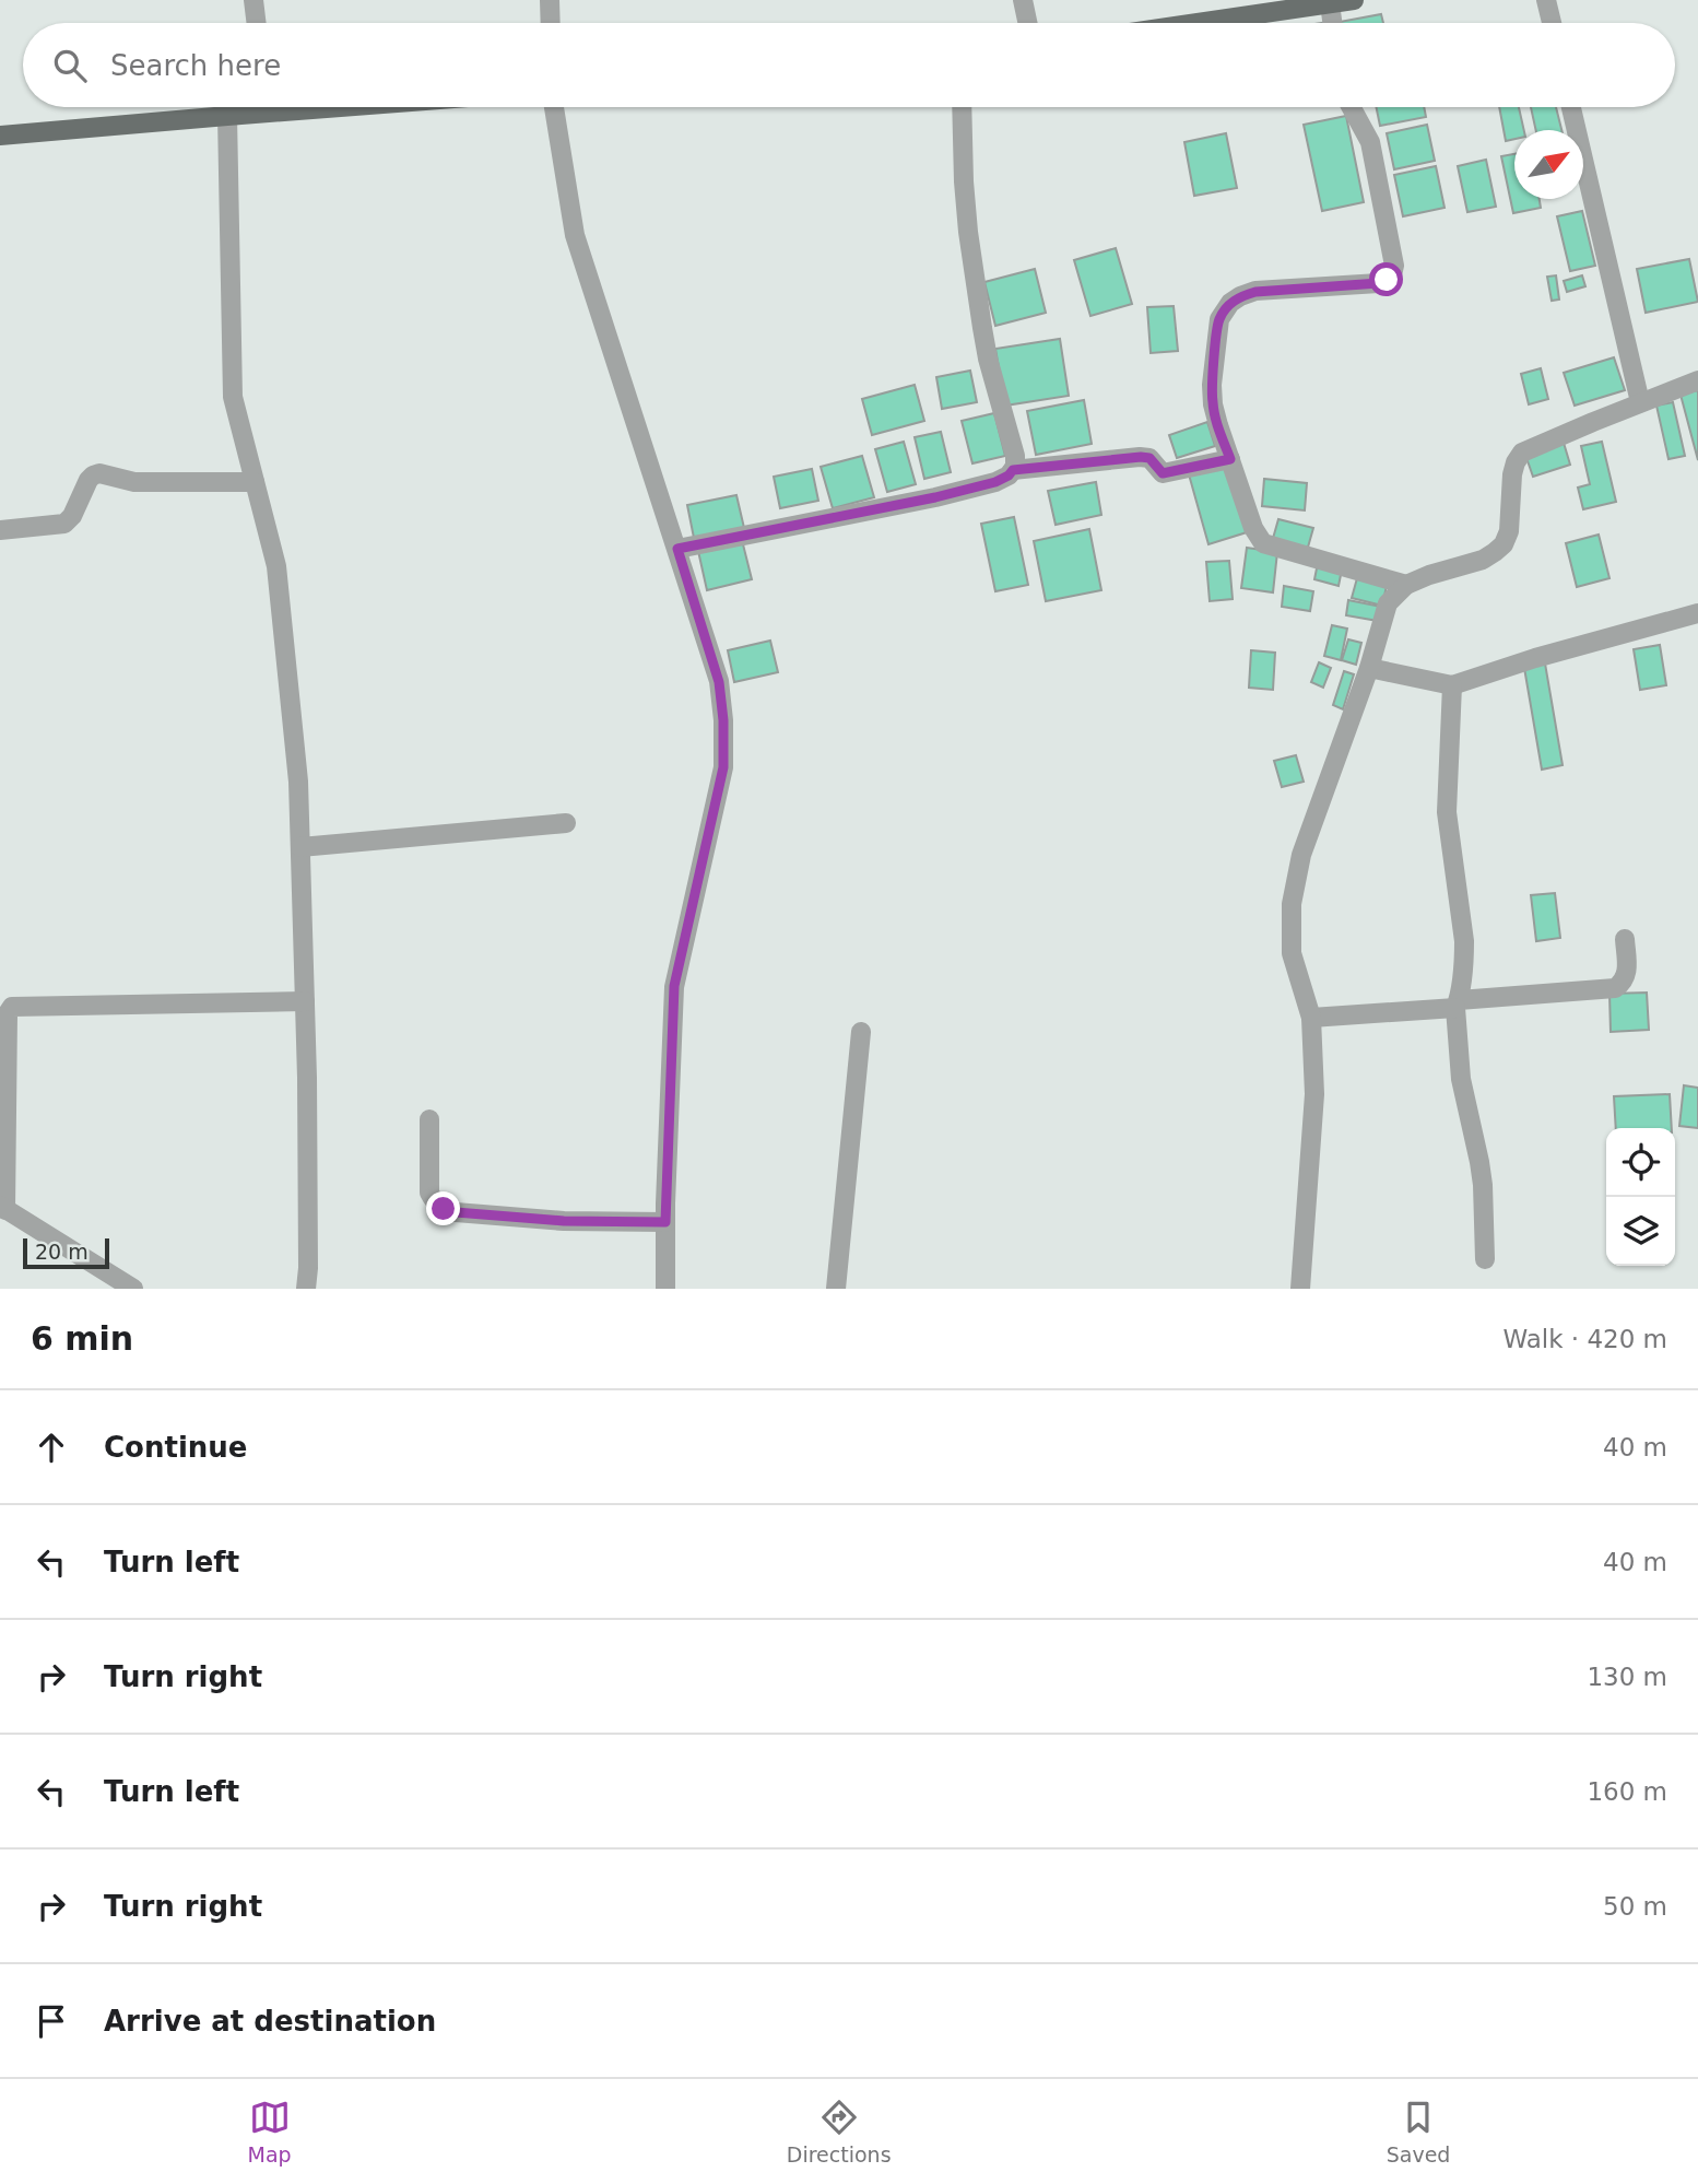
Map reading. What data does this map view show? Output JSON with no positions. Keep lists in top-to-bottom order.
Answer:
{
  "scale_bar": "20 m",
  "north": "top right",
  "page": {
    "search": "Search here",
    "scale": "20 m",
    "heading": ["6 min", "Walk · 420 m"],
    "list": [
      ["Continue", "40 m"],
      ["Turn left", "40 m"],
      ["Turn right", "130 m"],
      ["Turn left", "160 m"],
      ["Turn right", "50 m"],
      "Arrive at destination"
    ],
    "nav": ["Map", "Directions", "Saved"]
  }
}
